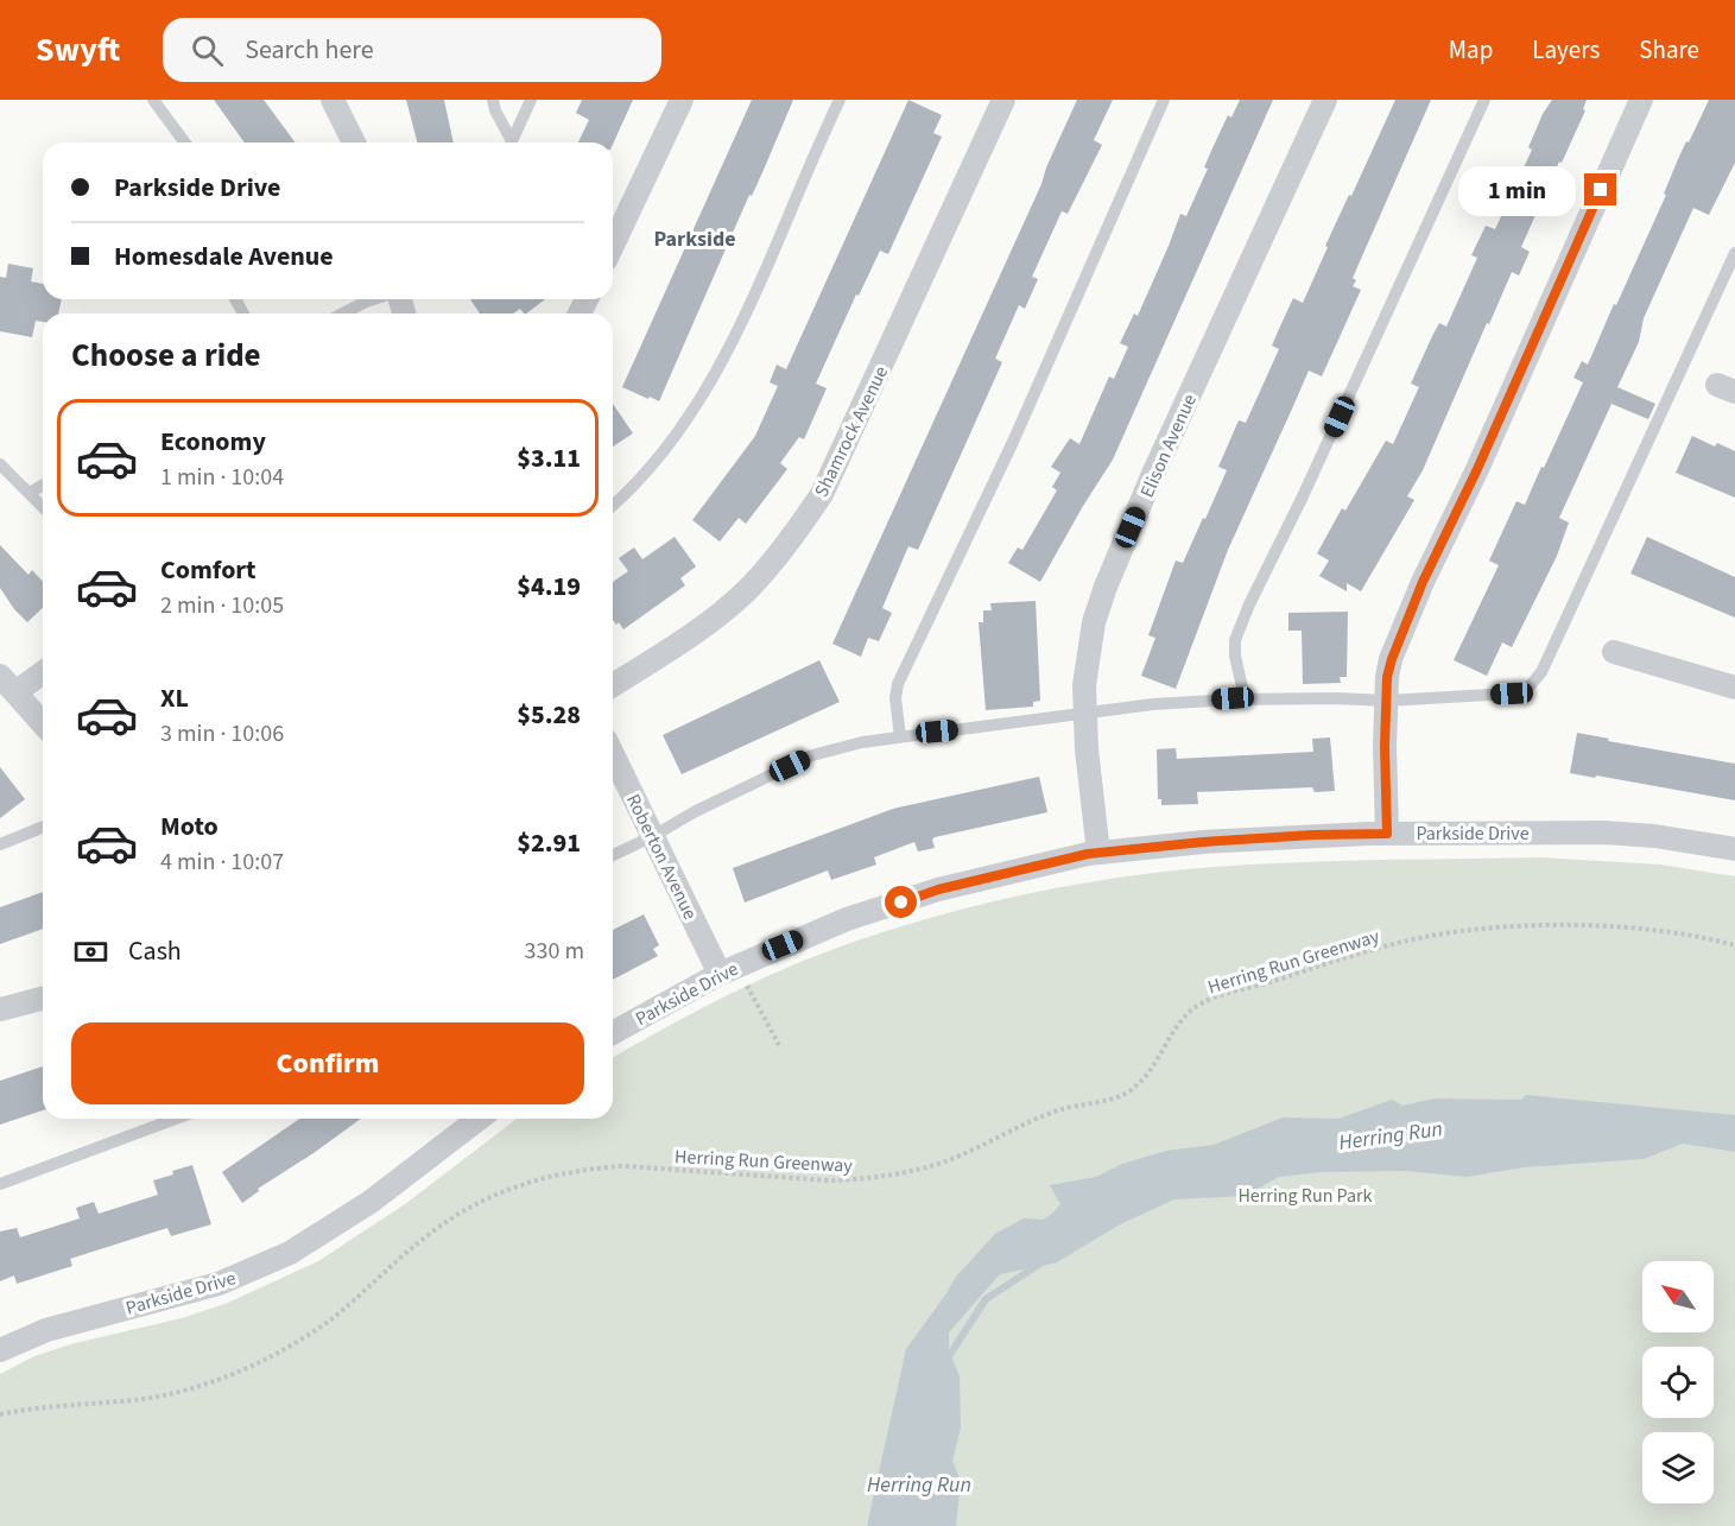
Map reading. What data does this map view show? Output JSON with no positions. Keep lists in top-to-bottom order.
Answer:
{
  "streets": {
    "street": [
      "Shamrock Avenue",
      "Elison Avenue",
      "Parkside Drive",
      "Roberton Avenue"
    ],
    "path": ["Herring Run Greenway"]
  },
  "crossings": [
    ["Elison Avenue", "Parkside Drive"],
    ["Parkside Drive", "Roberton Avenue"]
  ],
  "districts": ["Parkside"],
  "water": ["Herring Run"],
  "parks": ["Herring Run Park"],
  "north": "top left",
  "page": {
    "header": "Swyft",
    "search": "Search here",
    "nav": ["Map", "Layers", "Share"],
    "banner": ["Parkside Drive", "Homesdale Avenue"],
    "bubble": "1 min",
    "heading": "Choose a ride",
    "list": [
      {
        "name": "Economy",
        "note": "1 min · 10:04",
        "value": "$3.11"
      },
      {
        "name": "Comfort",
        "note": "2 min · 10:05",
        "value": "$4.19"
      },
      {
        "name": "XL",
        "note": "3 min · 10:06",
        "value": "$5.28"
      },
      {
        "name": "Moto",
        "note": "4 min · 10:07",
        "value": "$2.91"
      }
    ],
    "pay": ["Cash", "330 m"],
    "buttons": "Confirm"
  }
}
